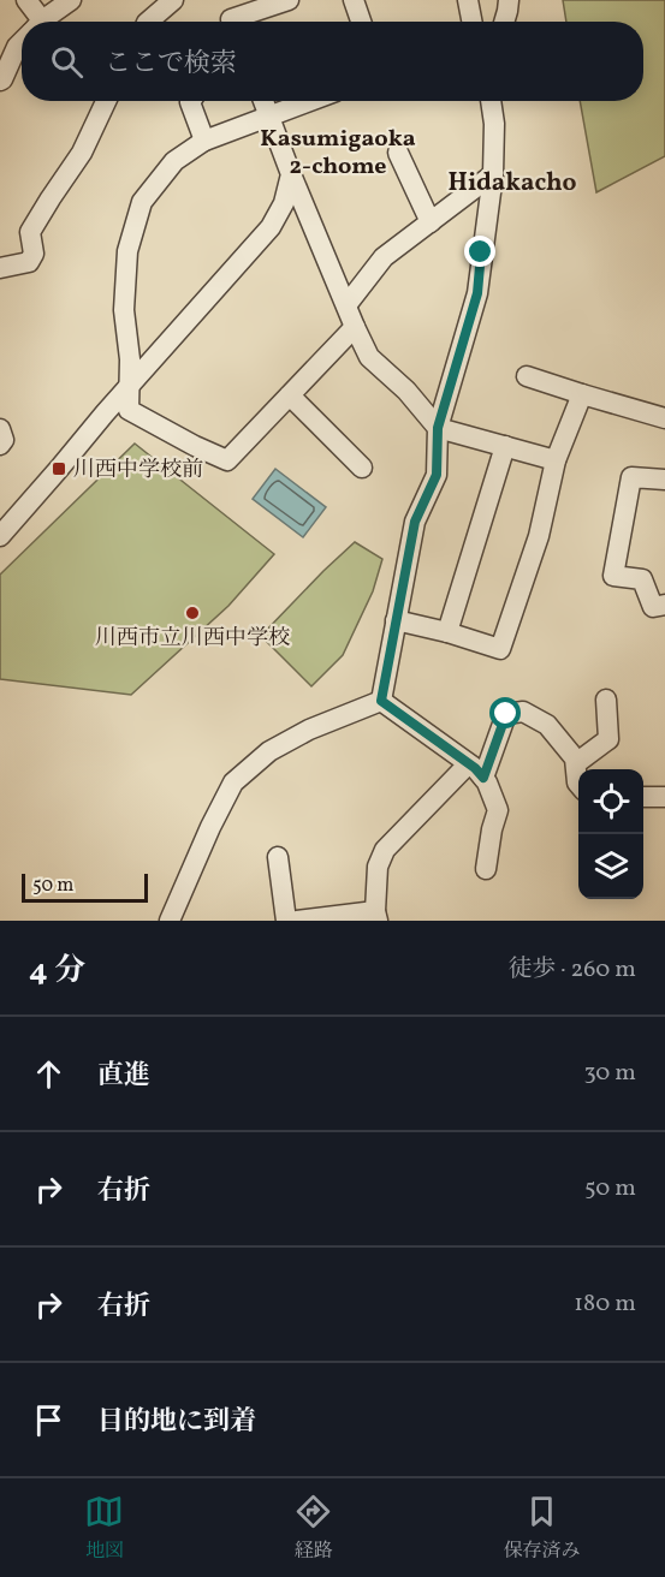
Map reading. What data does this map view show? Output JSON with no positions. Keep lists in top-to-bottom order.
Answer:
{
  "districts": ["Kasumigaoka 2-chome", "Hidakacho"],
  "places": {
    "transit": ["川西中学校前"],
    "other": ["川西市立川西中学校"]
  },
  "scale_bar": "50 m",
  "page": {
    "search": "ここで検索",
    "scale": "50 m",
    "heading": ["4 分", "徒歩 · 260 m"],
    "list": [
      ["直進", "30 m"],
      ["右折", "50 m"],
      ["右折", "180 m"],
      "目的地に到着"
    ],
    "nav": ["地図", "経路", "保存済み"]
  }
}
